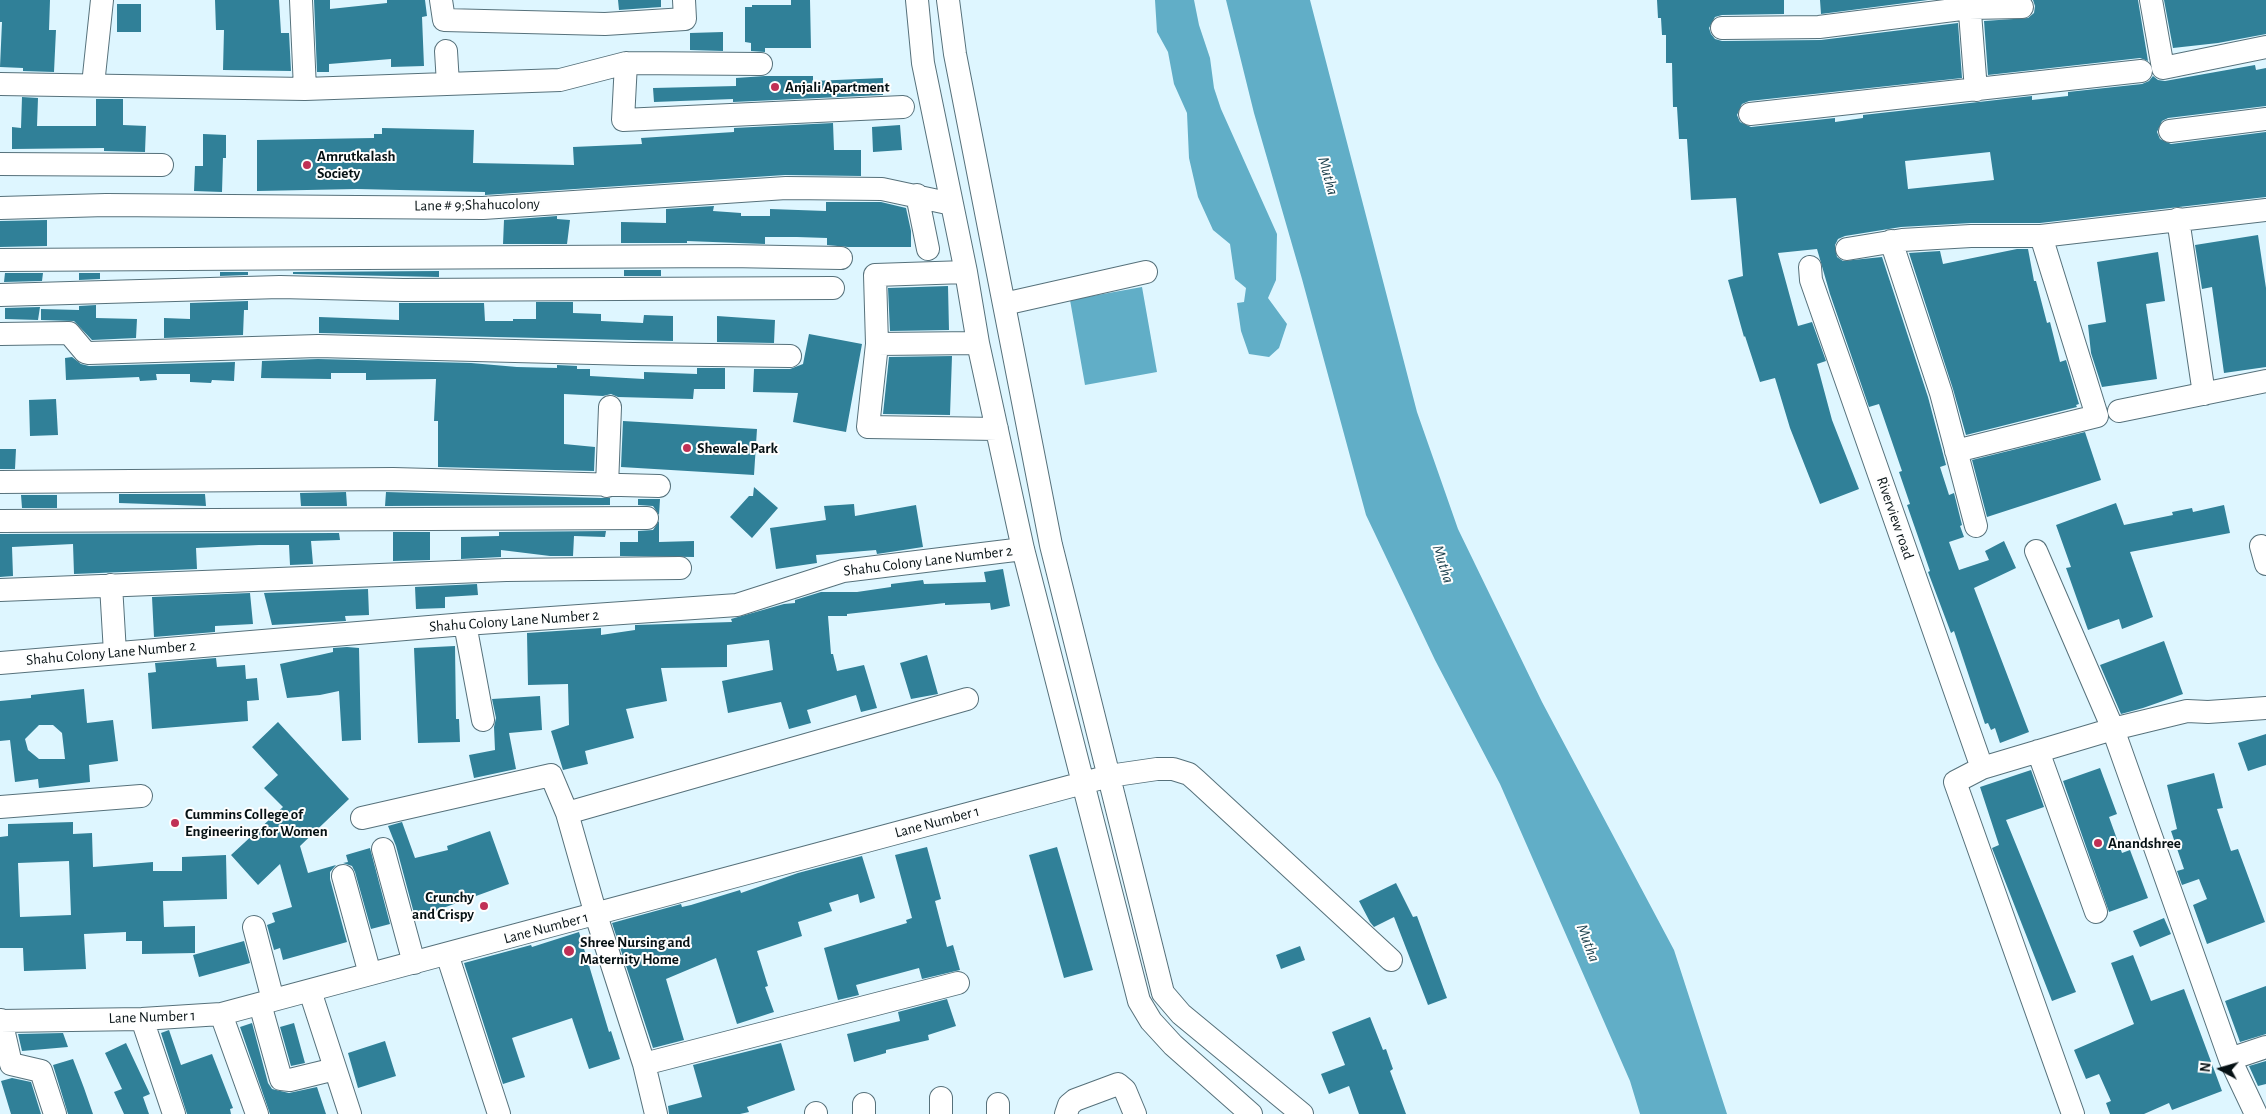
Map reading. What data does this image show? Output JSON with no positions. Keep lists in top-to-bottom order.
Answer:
{
  "streets": {
    "street": [
      "Lane # 9;Shahucolony",
      "Riverview road",
      "Shahu Colony Lane Number 2",
      "Lane Number 1"
    ]
  },
  "water": ["Mutha"],
  "places": [
    "Anjali Apartment",
    "Amrutkalash Society",
    "Shewale Park",
    "Cummins College of Engineering for Women",
    "Anandshree",
    "Crunchy and Crispy",
    "Shree Nursing and Maternity Home"
  ],
  "north": "left"
}
